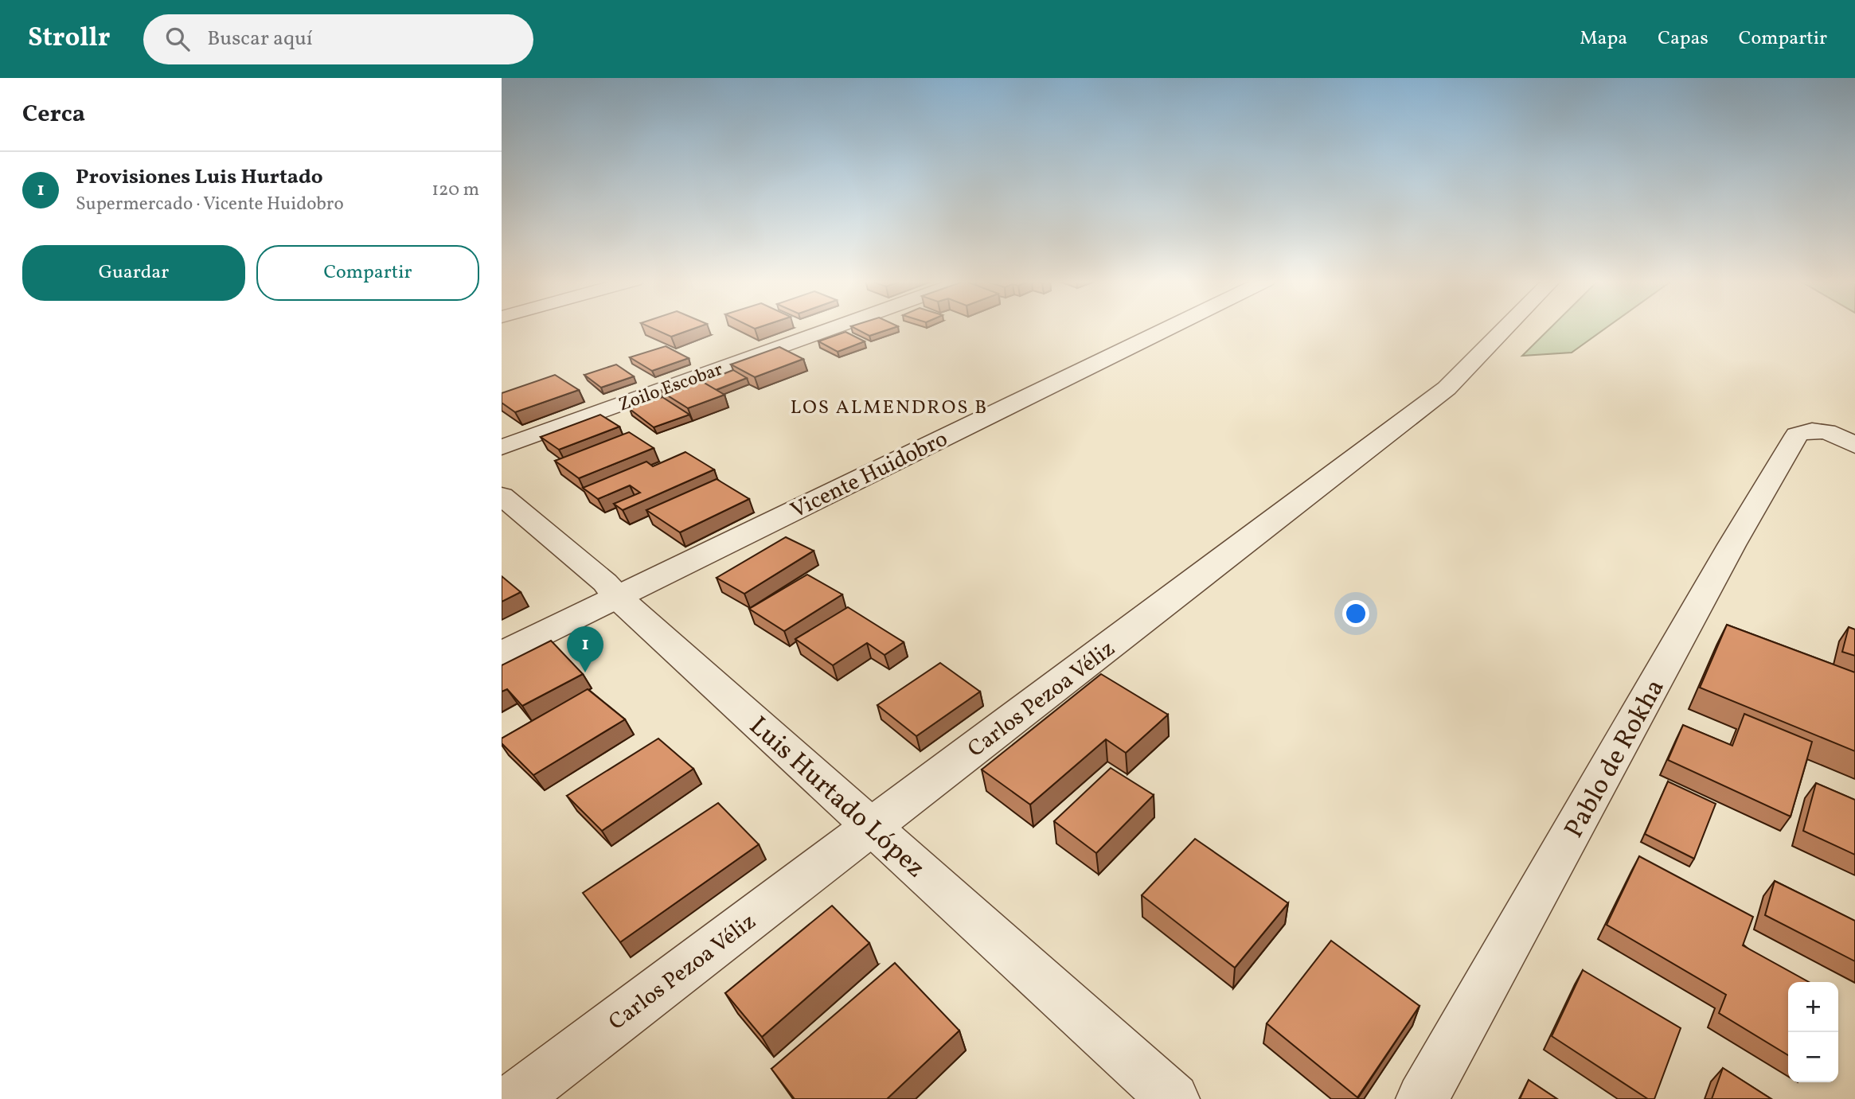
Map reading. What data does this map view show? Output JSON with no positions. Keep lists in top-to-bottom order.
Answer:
{
  "streets": {
    "street": [
      "Zoilo Escobar",
      "Vicente Huidobro",
      "Carlos Pezoa Véliz",
      "Pablo de Rokha",
      "Luis Hurtado López"
    ]
  },
  "crossings": [
    ["Vicente Huidobro", "Luis Hurtado López"],
    ["Carlos Pezoa Véliz", "Luis Hurtado López"]
  ],
  "districts": ["LOS ALMENDROS B"],
  "page": {
    "header": "Strollr",
    "search": "Buscar aquí",
    "nav": ["Mapa", "Capas", "Compartir"],
    "heading": "Cerca",
    "list": [
      {
        "mark": "1",
        "name": "Provisiones Luis Hurtado",
        "note": "Supermercado · Vicente Huidobro",
        "value": "120 m"
      }
    ],
    "buttons": ["Guardar", "Compartir"],
    "pins": "1",
    "map_buttons": ["+", "−"]
  }
}
